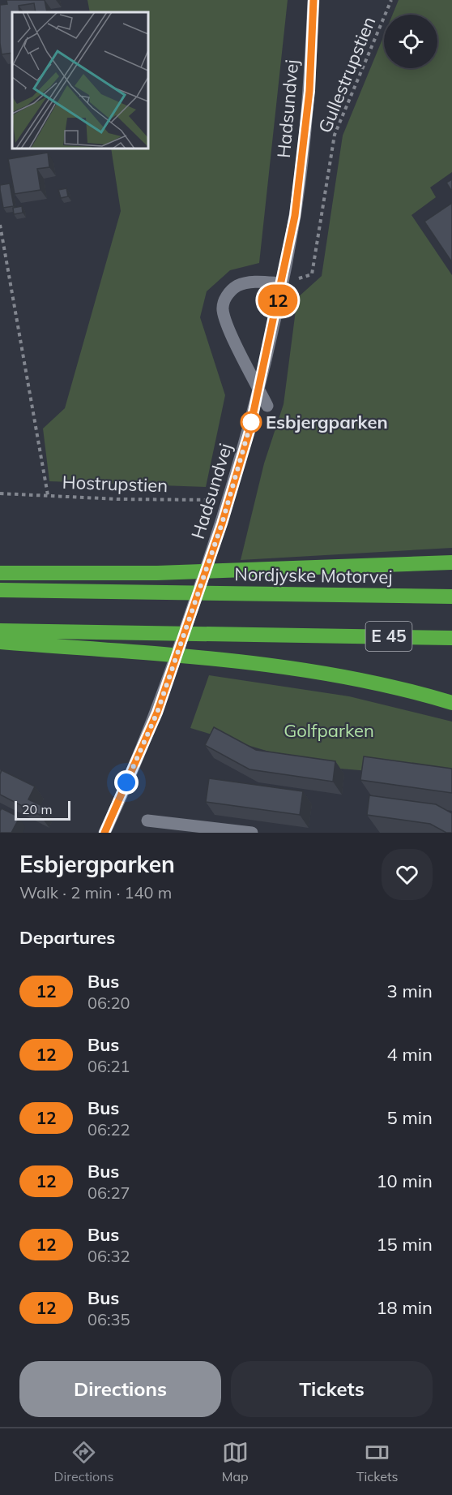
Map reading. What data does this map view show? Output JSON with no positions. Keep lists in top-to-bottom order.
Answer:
{
  "streets": {
    "highway": ["Nordjyske Motorvej", "E 45"],
    "street": ["Hadsundvej"],
    "path": ["Gullestrupstien", "Hostrupstien"]
  },
  "crossings": [
    ["Gullestrupstien", "Hadsundvej"],
    ["Hadsundvej", "Hostrupstien"]
  ],
  "parks": ["Golfparken"],
  "places": ["Esbjergparken"],
  "lines": ["bus line 12"],
  "scale_bar": "20 m",
  "page": {
    "on_map": "12",
    "scale": "20 m",
    "heading": [
      ["Esbjergparken", "Walk · 2 min · 140 m"],
      "Departures"
    ],
    "list": [
      {
        "mark": "12",
        "name": "Bus",
        "note": "06:20",
        "value": "3 min"
      },
      {
        "mark": "12",
        "name": "Bus",
        "note": "06:21",
        "value": "4 min"
      },
      {
        "mark": "12",
        "name": "Bus",
        "note": "06:22",
        "value": "5 min"
      },
      {
        "mark": "12",
        "name": "Bus",
        "note": "06:27",
        "value": "10 min"
      },
      {
        "mark": "12",
        "name": "Bus",
        "note": "06:32",
        "value": "15 min"
      },
      {
        "mark": "12",
        "name": "Bus",
        "note": "06:35",
        "value": "18 min"
      }
    ],
    "buttons": ["Directions", "Tickets"],
    "tabs": ["Directions", "Map", "Tickets"]
  }
}
